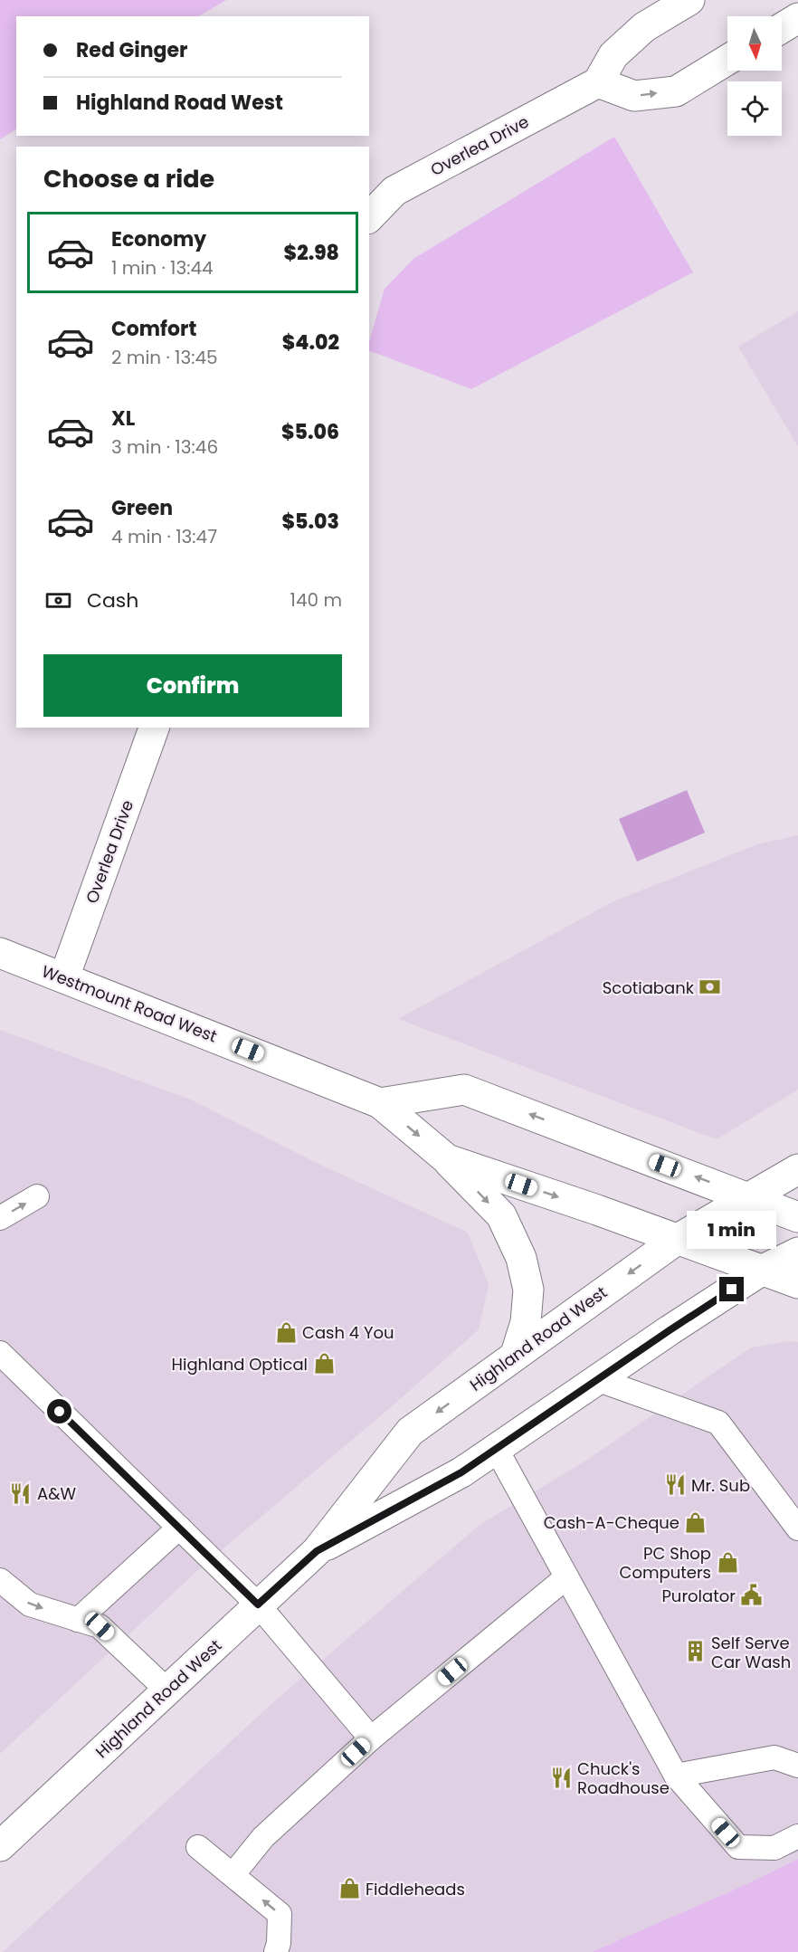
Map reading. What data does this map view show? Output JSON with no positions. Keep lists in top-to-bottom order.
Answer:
{
  "streets": {
    "main road": ["Overlea Drive", "Westmount Road West", "Highland Road West"]
  },
  "crossings": [
    ["Overlea Drive", "Westmount Road West"],
    ["Westmount Road West", "Highland Road West"]
  ],
  "places": {
    "bank": ["Scotiabank"],
    "shop": [
      "Cash 4 You",
      "Highland Optical",
      "Cash-A-Cheque",
      "PC Shop Computers",
      "Fiddleheads"
    ],
    "restaurant": ["Mr. Sub", "A&W", "Chuck's Roadhouse"],
    "public building": ["Purolator"],
    "building": ["Self Serve Car Wash"]
  },
  "north": "bottom",
  "page": {
    "banner": ["Red Ginger", "Highland Road West"],
    "heading": "Choose a ride",
    "list": [
      {
        "name": "Economy",
        "note": "1 min · 13:44",
        "value": "$2.98"
      },
      {
        "name": "Comfort",
        "note": "2 min · 13:45",
        "value": "$4.02"
      },
      {
        "name": "XL",
        "note": "3 min · 13:46",
        "value": "$5.06"
      },
      {
        "name": "Green",
        "note": "4 min · 13:47",
        "value": "$5.03"
      }
    ],
    "pay": ["Cash", "140 m"],
    "buttons": "Confirm",
    "bubble": "1 min"
  }
}
